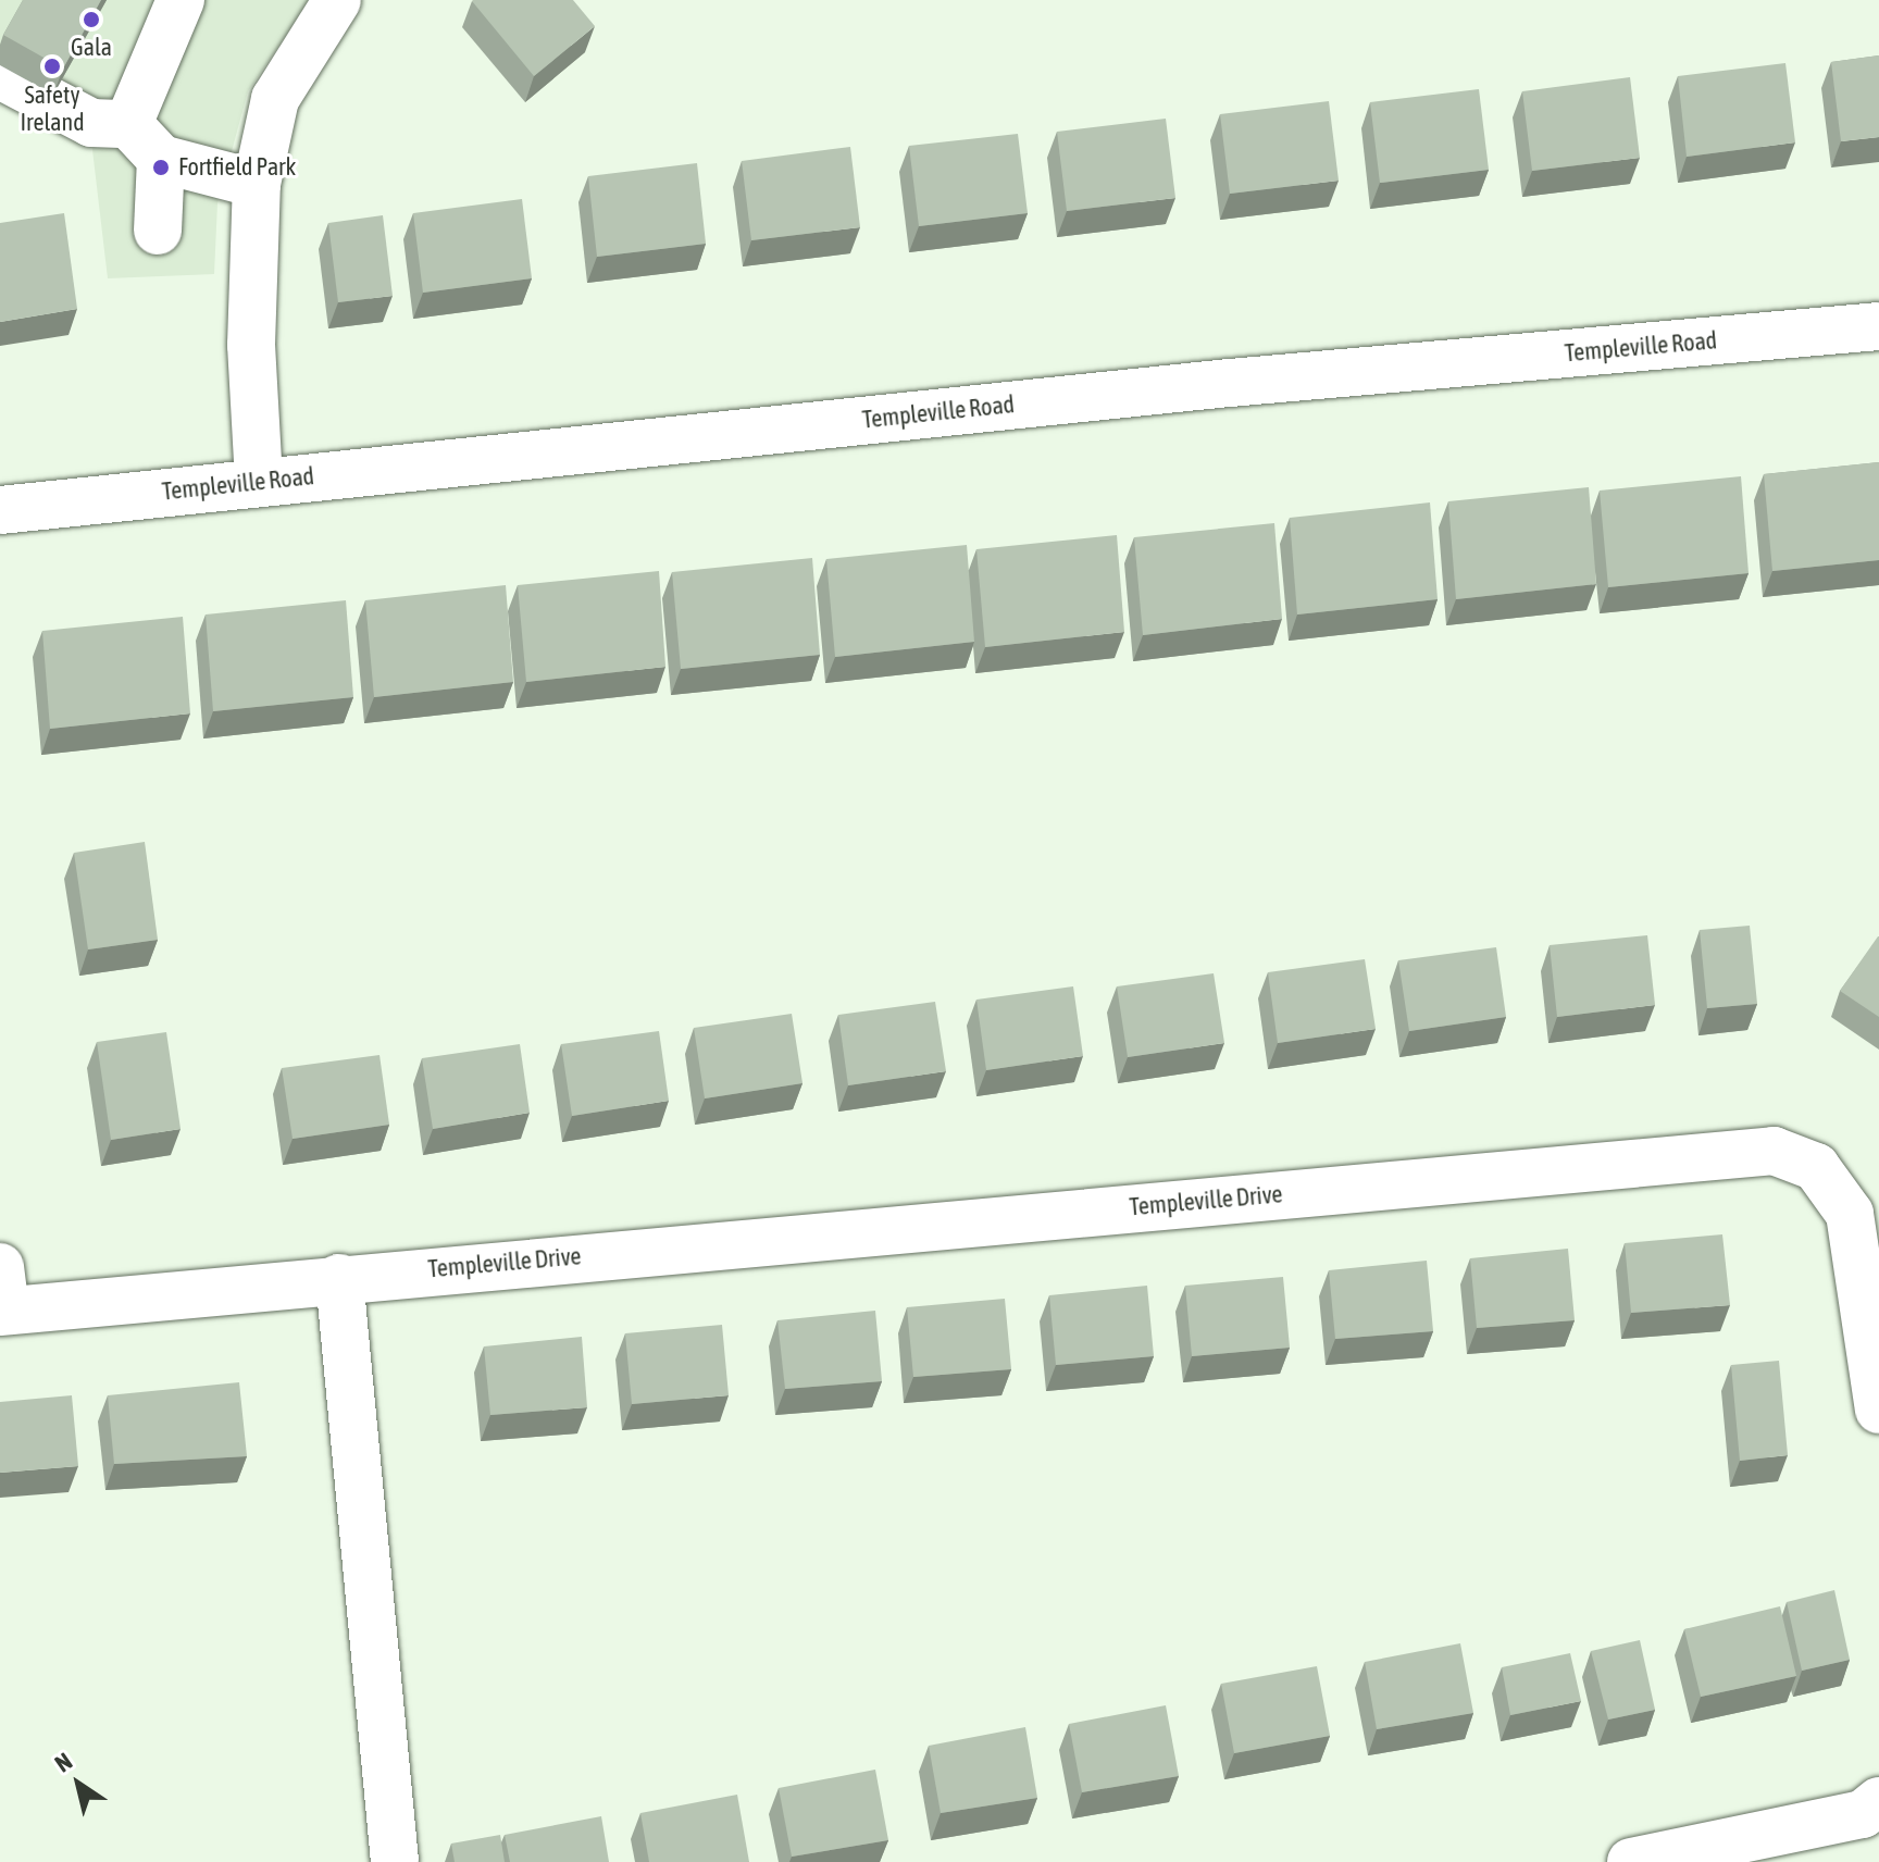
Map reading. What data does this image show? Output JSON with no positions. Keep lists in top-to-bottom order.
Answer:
{
  "streets": {
    "street": ["Templeville Road", "Templeville Drive"]
  },
  "places": ["Gala", "Safety Ireland", "Fortfield Park"],
  "north": "top left"
}
